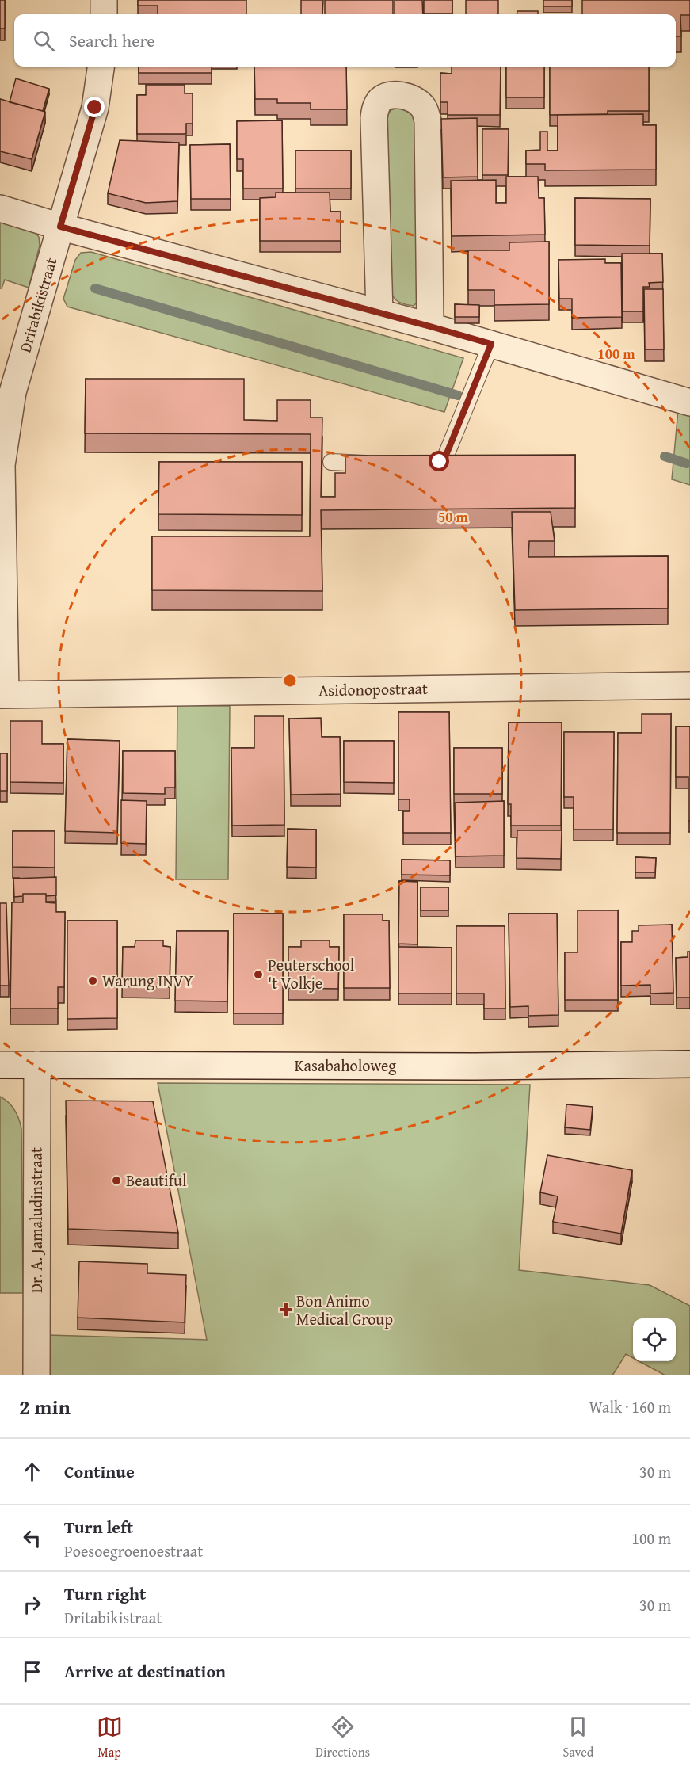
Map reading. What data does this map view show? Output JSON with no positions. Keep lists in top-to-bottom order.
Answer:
{
  "streets": {
    "street": [
      "Dritabikistraat",
      "Asidonopostraat",
      "Kasabaholoweg",
      "Dr. A. Jamaludinstraat"
    ]
  },
  "crossings": [
    ["Dritabikistraat", "Asidonopostraat"],
    ["Kasabaholoweg", "Dr. A. Jamaludinstraat"]
  ],
  "places": {
    "other": ["Peuterschool 't Volkje", "Warung INVY", "Beautiful"],
    "health": ["Bon Animo Medical Group"]
  },
  "page": {
    "search": "Search here",
    "heading": ["2 min", "Walk · 160 m"],
    "list": [
      ["Continue", "30 m"],
      ["Turn left", "Poesoegroenoestraat", "100 m"],
      ["Turn right", "Dritabikistraat", "30 m"],
      "Arrive at destination"
    ],
    "nav": ["Map", "Directions", "Saved"]
  },
  "rings": ["100 m", "50 m"]
}
